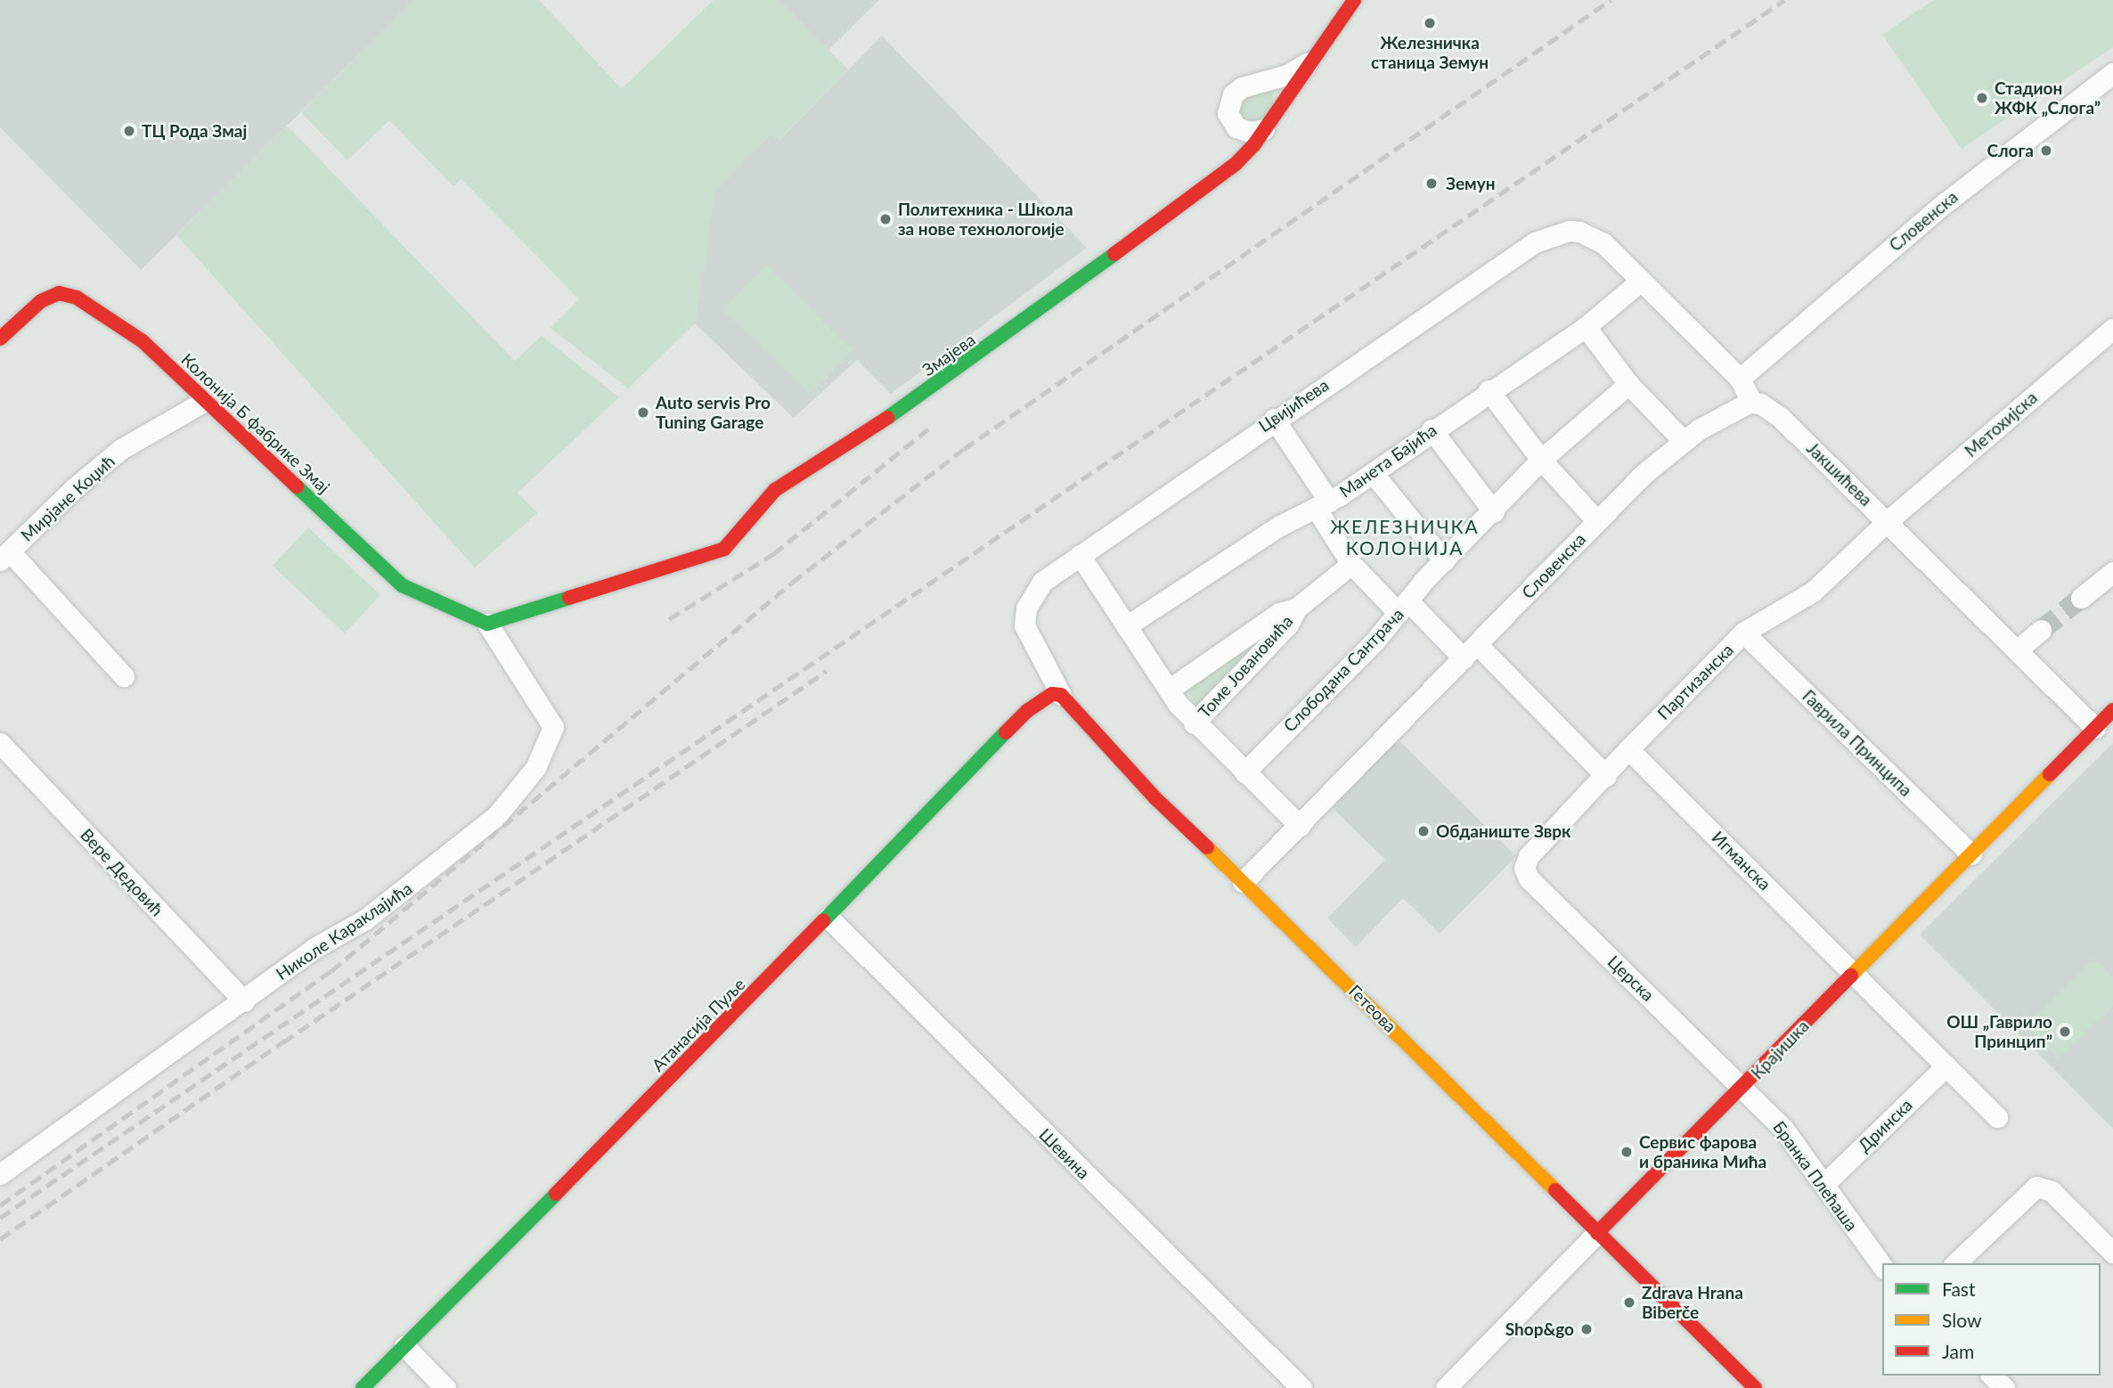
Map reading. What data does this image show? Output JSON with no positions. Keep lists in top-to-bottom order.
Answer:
{
  "streets": {
    "street": [
      "Словенска",
      "Змајева",
      "Цвијићева",
      "Колонија Б фабрике Змај",
      "Метохијска",
      "Манета Бајића",
      "Јакшићева",
      "Мирјане Коџић",
      "Томе Јовановића",
      "Слободана Сантрача",
      "Партизанска",
      "Гаврила Принципа",
      "Игманска",
      "Вере Дедовић",
      "Николе Караклајића",
      "Церска",
      "Гетеова",
      "Атанасија Пуље",
      "Крајишка",
      "Дринска",
      "Шевина",
      "Бранка Плећаша"
    ]
  },
  "crossings": [
    ["Словенска", "Јакшићева"],
    ["Словенска", "Гетеова"],
    ["Змајева", "Колонија Б фабрике Змај"],
    ["Змајева", "Николе Караклајића"],
    ["Цвијићева", "Манета Бајића"],
    ["Цвијићева", "Гетеова"],
    ["Колонија Б фабрике Змај", "Мирјане Коџић"],
    ["Колонија Б фабрике Змај", "Николе Караклајића"],
    ["Метохијска", "Јакшићева"],
    ["Метохијска", "Партизанска"],
    ["Јакшићева", "Партизанска"],
    ["Јакшићева", "Крајишка"],
    ["Партизанска", "Гаврила Принципа"],
    ["Партизанска", "Игманска"],
    ["Партизанска", "Церска"],
    ["Гаврила Принципа", "Крајишка"],
    ["Игманска", "Крајишка"],
    ["Вере Дедовић", "Николе Караклајића"],
    ["Церска", "Крајишка"],
    ["Церска", "Бранка Плећаша"],
    ["Гетеова", "Атанасија Пуље"],
    ["Гетеова", "Крајишка"],
    ["Атанасија Пуље", "Шевина"],
    ["Крајишка", "Бранка Плећаша"],
    ["Дринска", "Бранка Плећаша"]
  ],
  "districts": ["ЖЕЛЕЗНИЧКА КОЛОНИЈА"],
  "places": [
    "Железничка станица Земун",
    "Стадион ЖФК „Слога”",
    "ТЦ Рода Змај",
    "Слога",
    "Земун",
    "Политехника - Школа за нове технологоије",
    "Auto servis Pro Tuning Garage",
    "Обданиште Зврк",
    "ОШ „Гаврило Принцип”",
    "Сервис фарова и браника Мића",
    "Zdrava Hrana Biberče",
    "Shop&go"
  ],
  "legend": ["Fast", "Slow", "Jam"]
}
